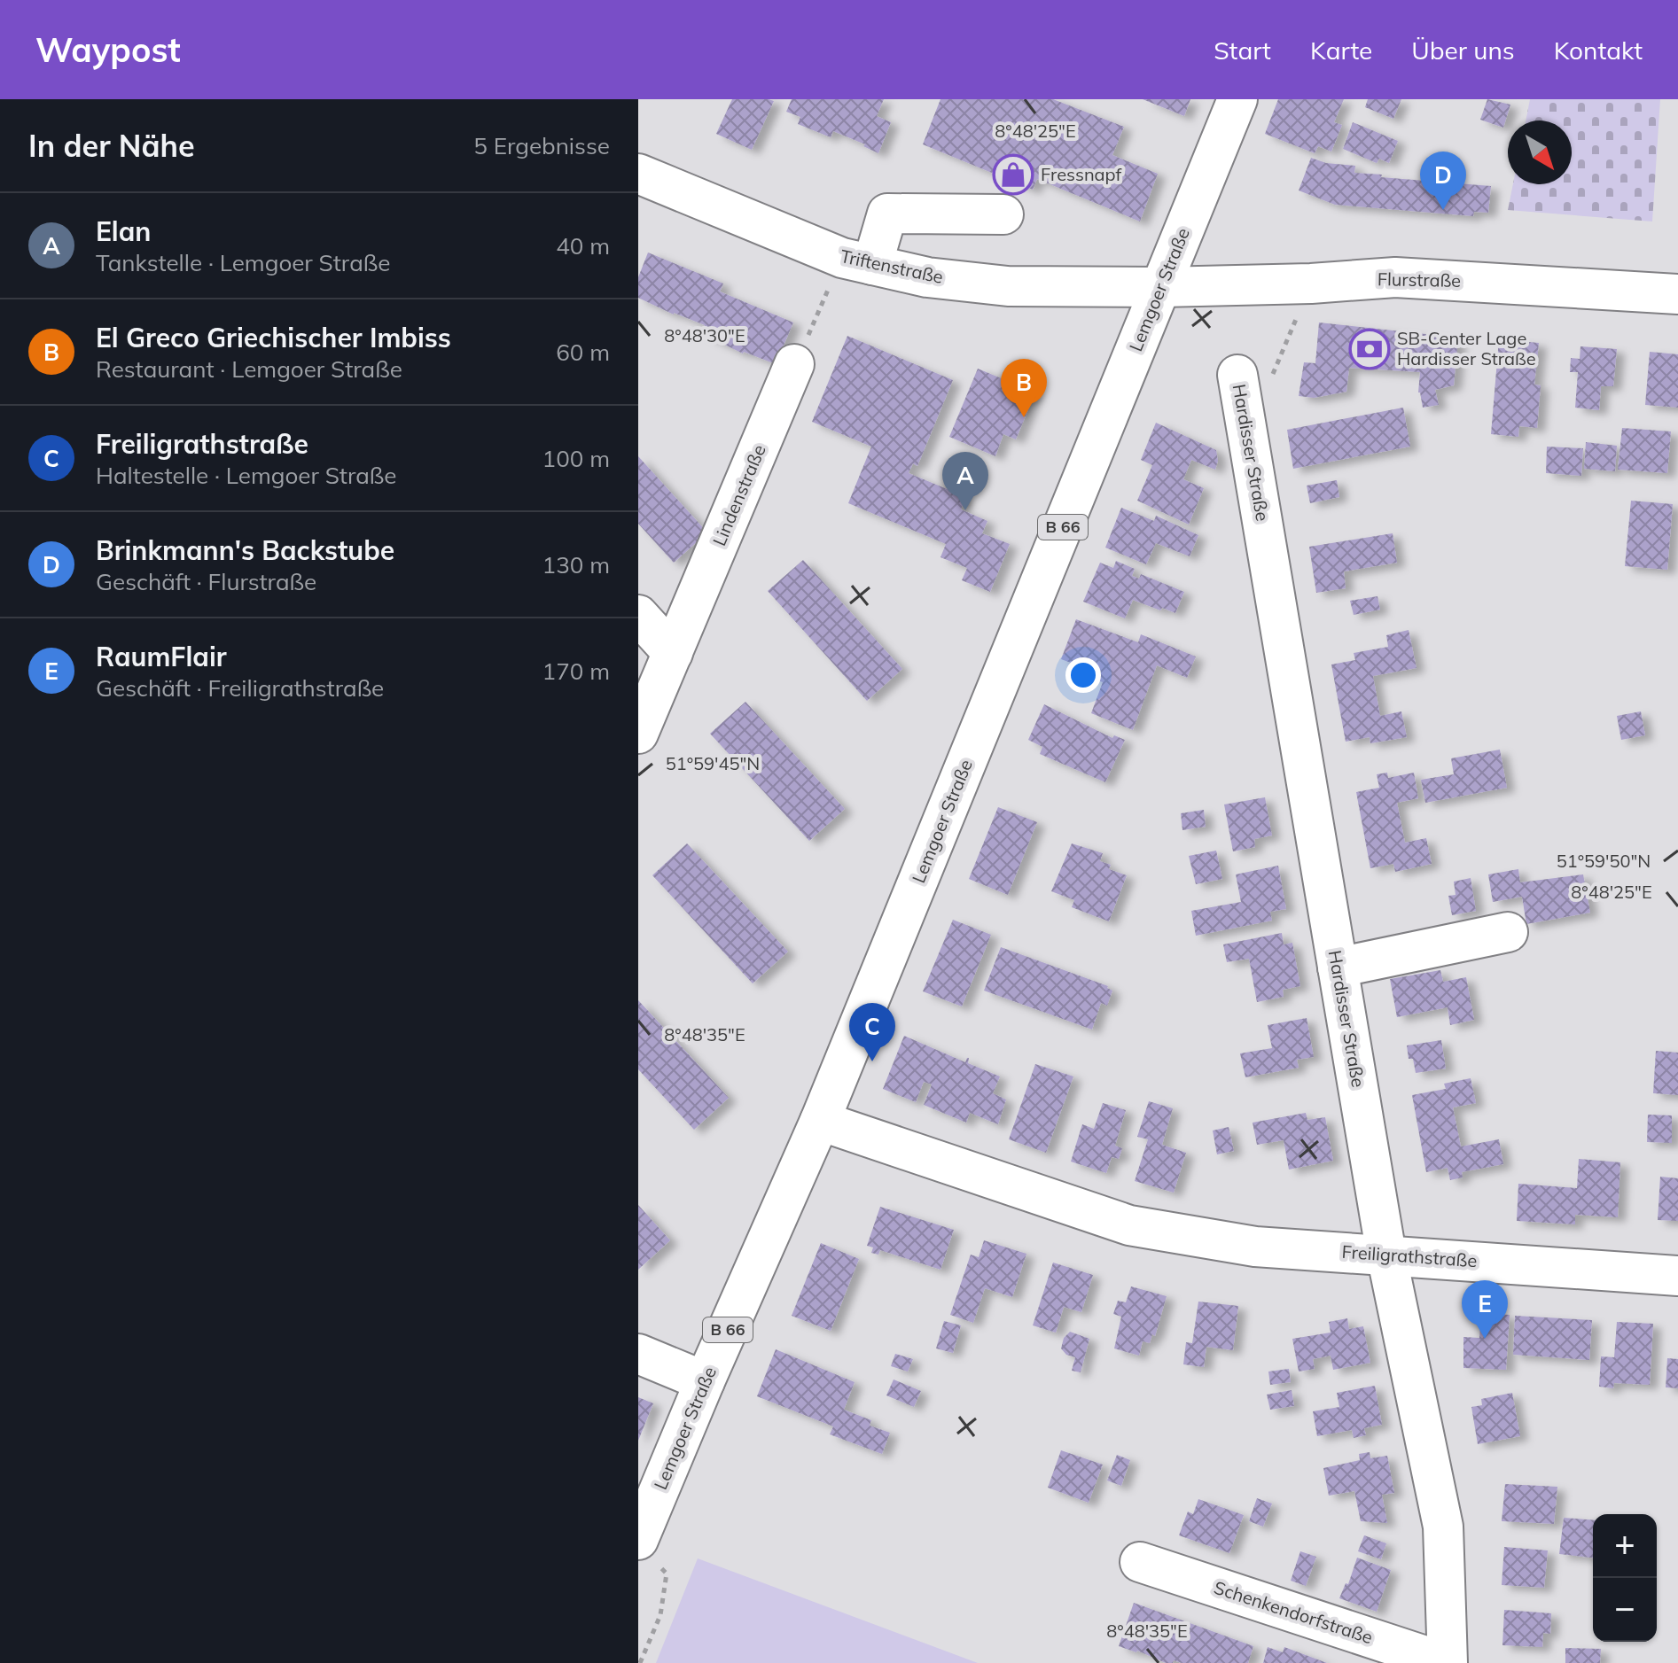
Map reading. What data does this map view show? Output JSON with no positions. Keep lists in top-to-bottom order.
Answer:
{
  "streets": {
    "street": [
      "Triftenstraße",
      "Flurstraße",
      "Lemgoer Straße",
      "Hardisser Straße",
      "Lindenstraße",
      "B 66",
      "Freiligrathstraße",
      "Schenkendorfstraße"
    ]
  },
  "crossings": [
    ["Triftenstraße", "Flurstraße"],
    ["Triftenstraße", "Lemgoer Straße"],
    ["Flurstraße", "Lemgoer Straße"],
    ["Lemgoer Straße", "Freiligrathstraße"],
    ["Hardisser Straße", "Freiligrathstraße"],
    ["Hardisser Straße", "Schenkendorfstraße"]
  ],
  "places": {
    "shop": ["Fressnapf"],
    "bank": ["SB-Center Lage Hardisser Straße"]
  },
  "north": "bottom right",
  "page": {
    "header": "Waypost",
    "nav": [
      "Start",
      "Karte",
      "Über uns",
      "Kontakt"
    ],
    "heading": ["In der Nähe", "5 Ergebnisse"],
    "pins": [
      "D",
      "B",
      "A",
      "C",
      "E"
    ],
    "list": [
      {
        "mark": "A",
        "name": "Elan",
        "note": "Tankstelle · Lemgoer Straße",
        "value": "40 m"
      },
      {
        "mark": "B",
        "name": "El Greco Griechischer Imbiss",
        "note": "Restaurant · Lemgoer Straße",
        "value": "60 m"
      },
      {
        "mark": "C",
        "name": "Freiligrathstraße",
        "note": "Haltestelle · Lemgoer Straße",
        "value": "100 m"
      },
      {
        "mark": "D",
        "name": "Brinkmann's Backstube",
        "note": "Geschäft · Flurstraße",
        "value": "130 m"
      },
      {
        "mark": "E",
        "name": "RaumFlair",
        "note": "Geschäft · Freiligrathstraße",
        "value": "170 m"
      }
    ],
    "map_buttons": ["+", "−"]
  },
  "coordinates": [
    "8°48'25\"E",
    "8°48'30\"E",
    "51°59'45\"N",
    "51°59'50\"N",
    "8°48'35\"E"
  ]
}
